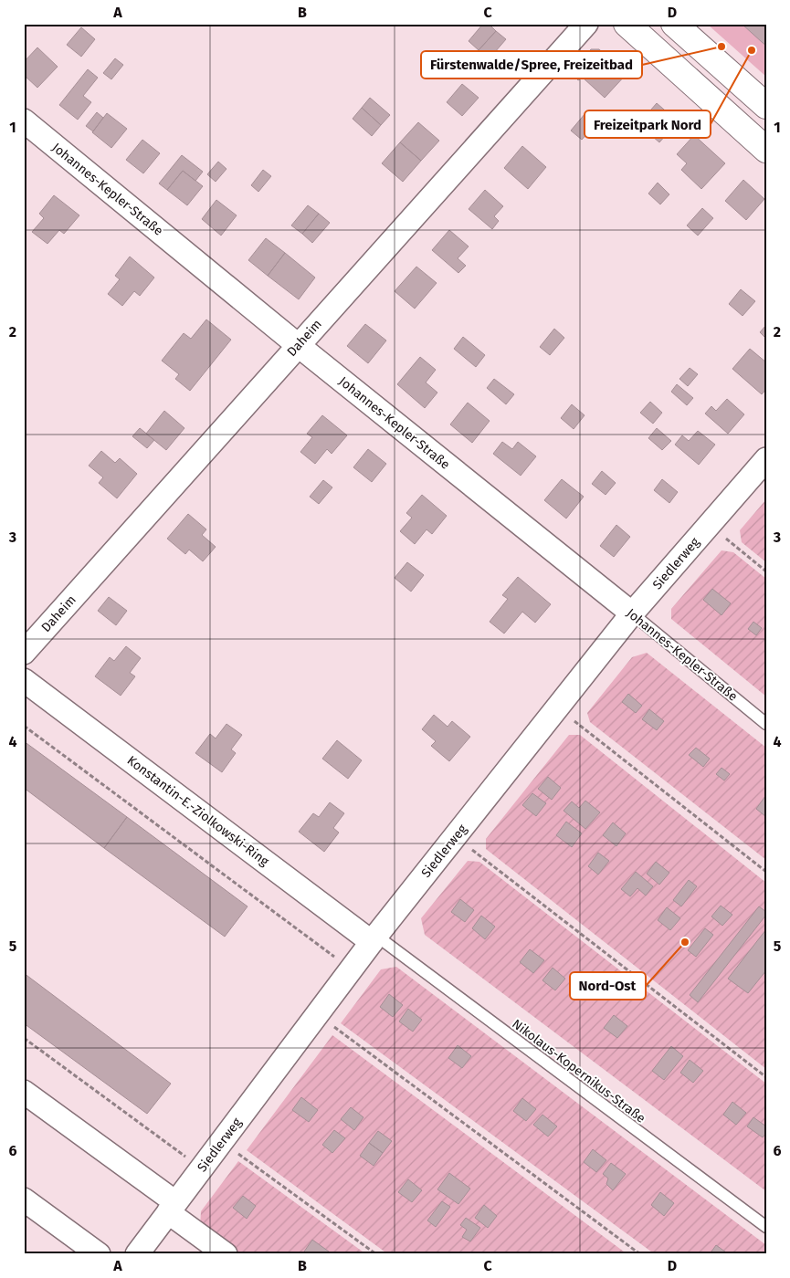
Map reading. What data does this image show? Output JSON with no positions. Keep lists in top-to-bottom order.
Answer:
{
  "streets": {
    "street": [
      "Johannes-Kepler-Straße",
      "Daheim",
      "Siedlerweg",
      "Konstantin-E.-Ziolkowski-Ring"
    ],
    "lane": ["Nikolaus-Kopernikus-Straße"]
  },
  "crossings": [
    ["Johannes-Kepler-Straße", "Daheim"],
    ["Johannes-Kepler-Straße", "Siedlerweg"],
    ["Siedlerweg", "Konstantin-E.-Ziolkowski-Ring"],
    ["Siedlerweg", "Nikolaus-Kopernikus-Straße"],
    ["Konstantin-E.-Ziolkowski-Ring", "Nikolaus-Kopernikus-Straße"]
  ],
  "places": ["Fürstenwalde/Spree, Freizeitbad", "Freizeitpark Nord", "Nord-Ost"],
  "grid": {
    "columns": [
      "A",
      "B",
      "C",
      "D"
    ],
    "rows": [
      "1",
      "2",
      "3",
      "4",
      "5",
      "6"
    ]
  }
}
